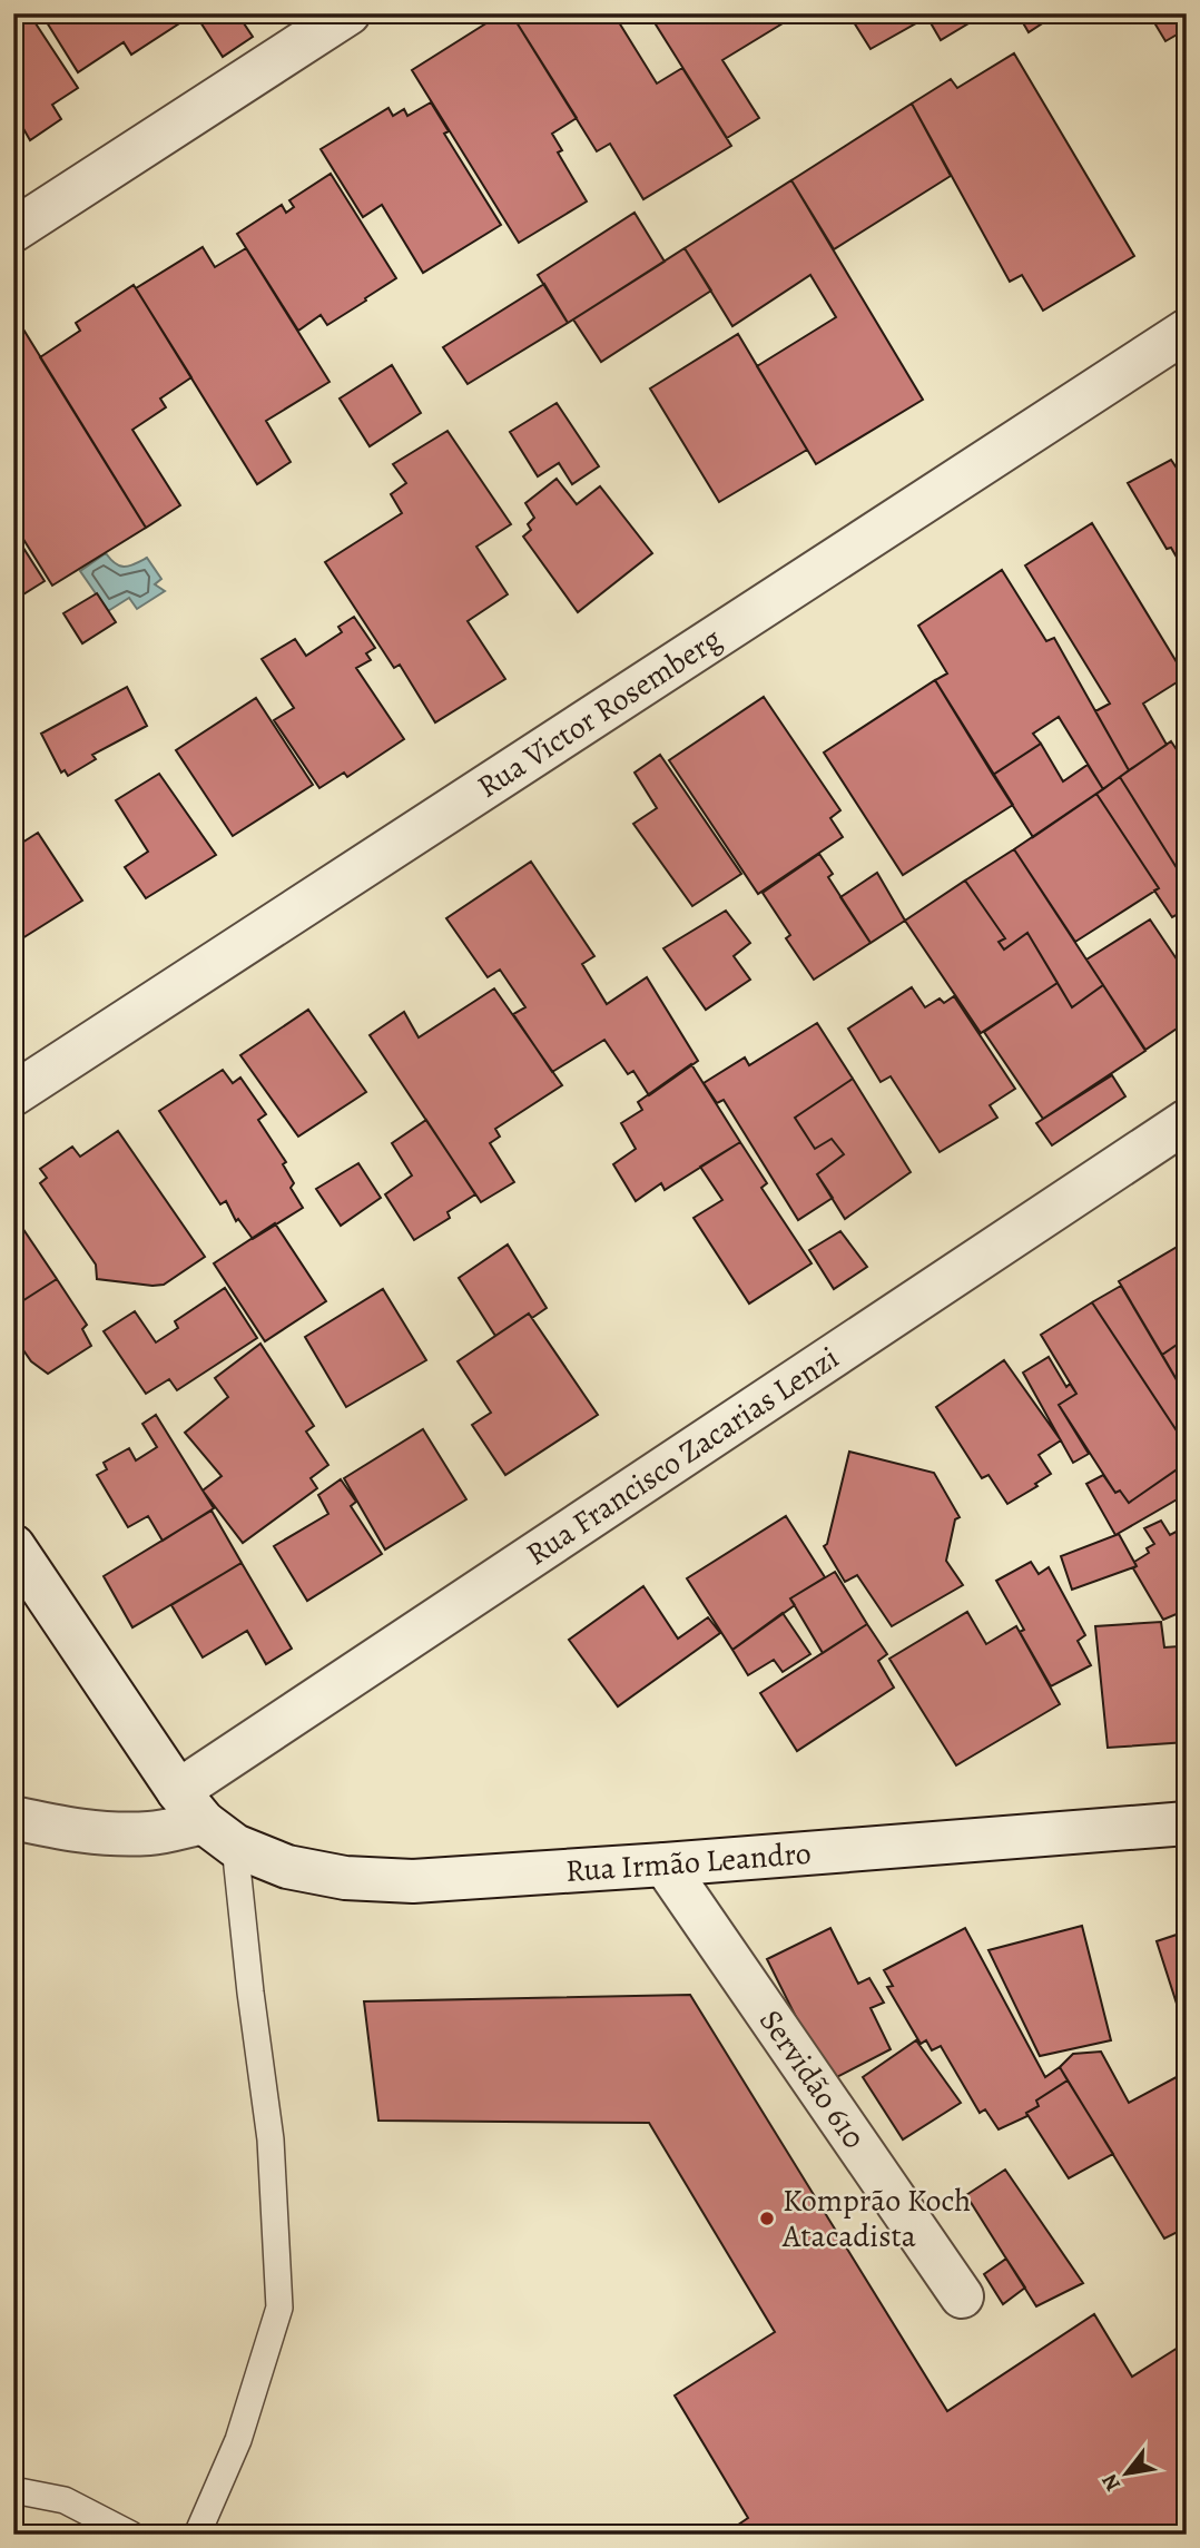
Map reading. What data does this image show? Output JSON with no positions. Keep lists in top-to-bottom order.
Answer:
{
  "streets": {
    "street": [
      "Rua Victor Rosemberg",
      "Rua Francisco Zacarias Lenzi",
      "Rua Irmão Leandro",
      "Servidão 610"
    ]
  },
  "crossings": [
    ["Rua Francisco Zacarias Lenzi", "Rua Irmão Leandro"],
    ["Rua Irmão Leandro", "Servidão 610"]
  ],
  "places": ["Komprão Koch Atacadista"],
  "north": "bottom left"
}
